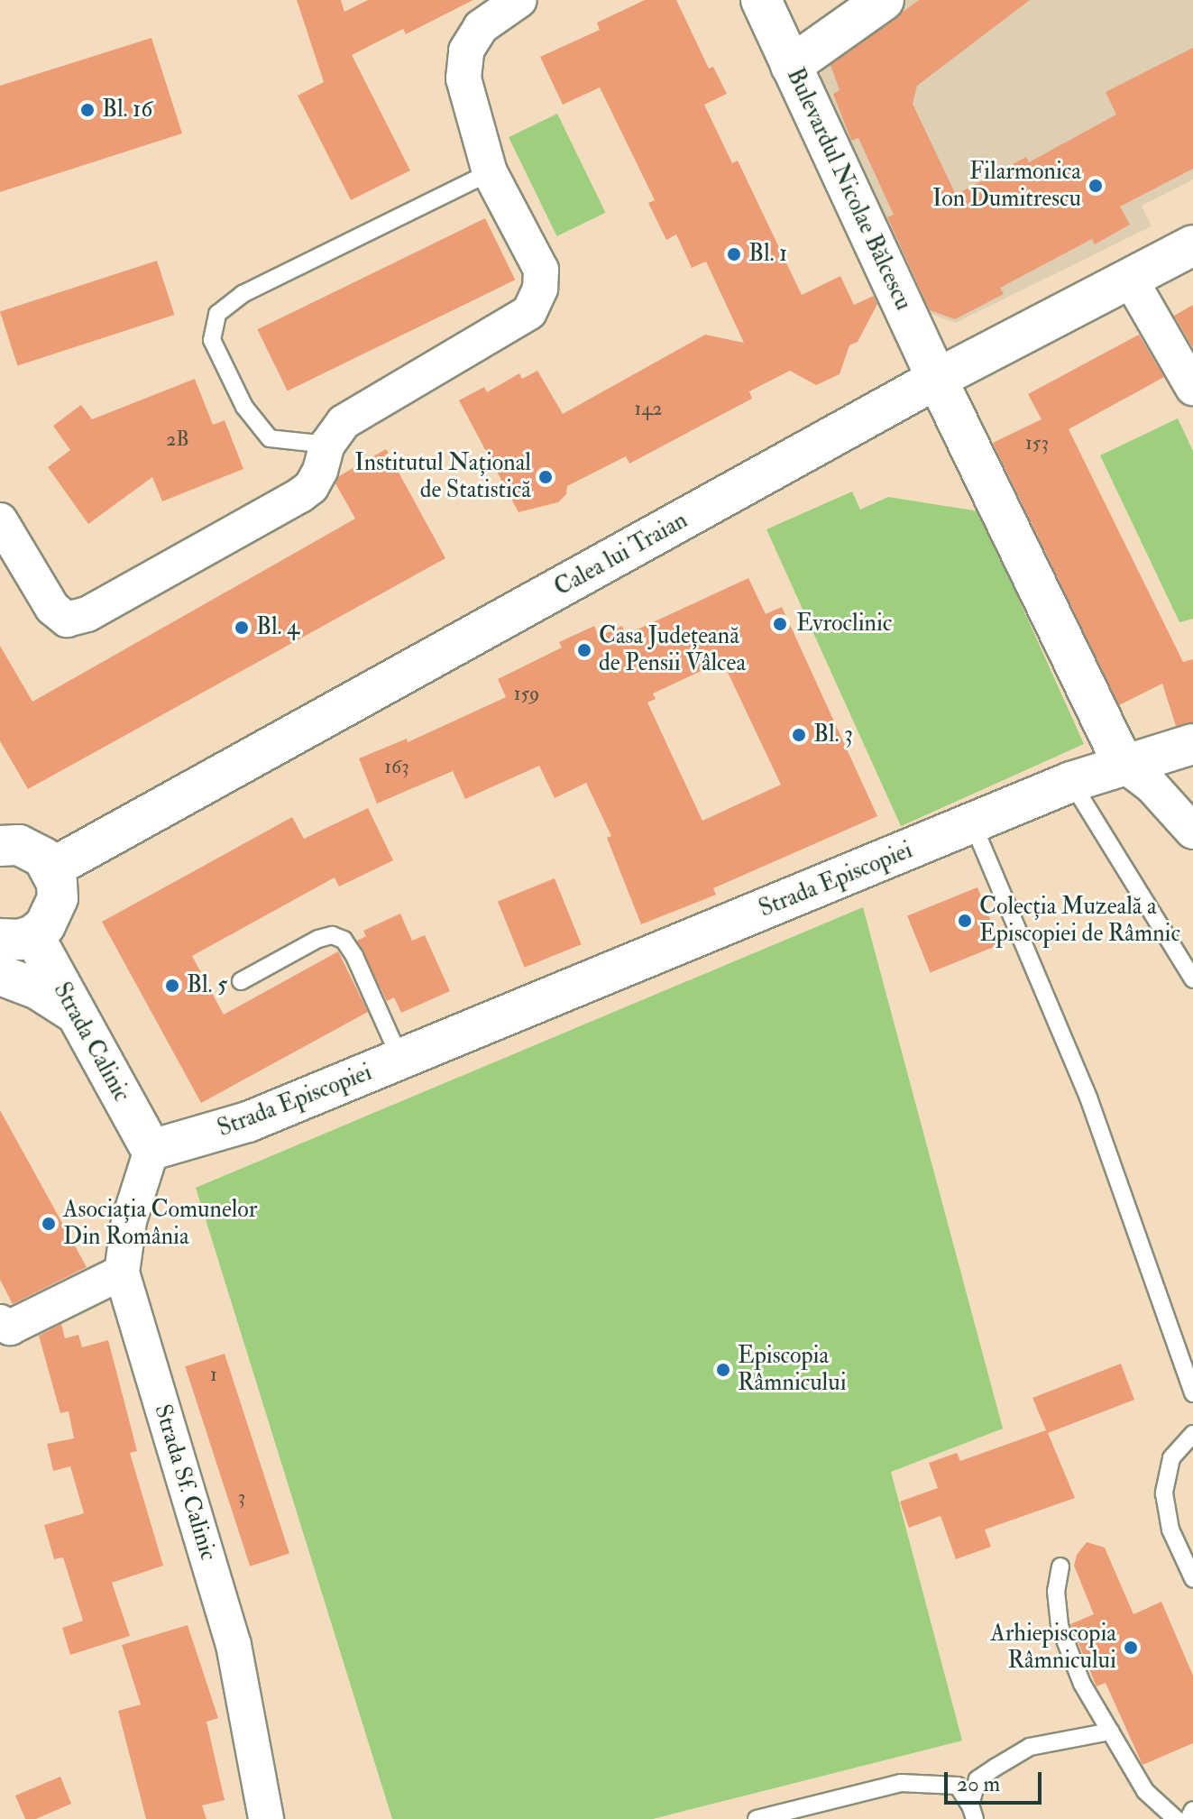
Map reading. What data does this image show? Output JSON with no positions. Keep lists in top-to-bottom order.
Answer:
{
  "streets": {
    "street": [
      "Bulevardul Nicolae Bălcescu",
      "Calea lui Traian",
      "Strada Episcopiei",
      "Strada Calinic",
      "Strada Sf. Calinic"
    ]
  },
  "crossings": [
    ["Bulevardul Nicolae Bălcescu", "Calea lui Traian"],
    ["Strada Episcopiei", "Strada Calinic"],
    ["Strada Episcopiei", "Strada Sf. Calinic"],
    ["Strada Calinic", "Strada Sf. Calinic"]
  ],
  "places": [
    "Bl. 16",
    "Filarmonica Ion Dumitrescu",
    "Bl. 1",
    "Institutul Național de Statistică",
    "Evroclinic",
    "Bl. 4",
    "Casa Județeană de Pensii Vâlcea",
    "Bl. 3",
    "Colecția Muzeală a Episcopiei de Râmnic",
    "Bl. 5",
    "Asociația Comunelor Din România",
    "Episcopia Râmnicului",
    "Arhiepiscopia Râmnicului"
  ],
  "house_numbers": [
    "142",
    "2B",
    "153",
    "159",
    "163",
    "1",
    "3"
  ],
  "scale_bar": "20 m"
}
